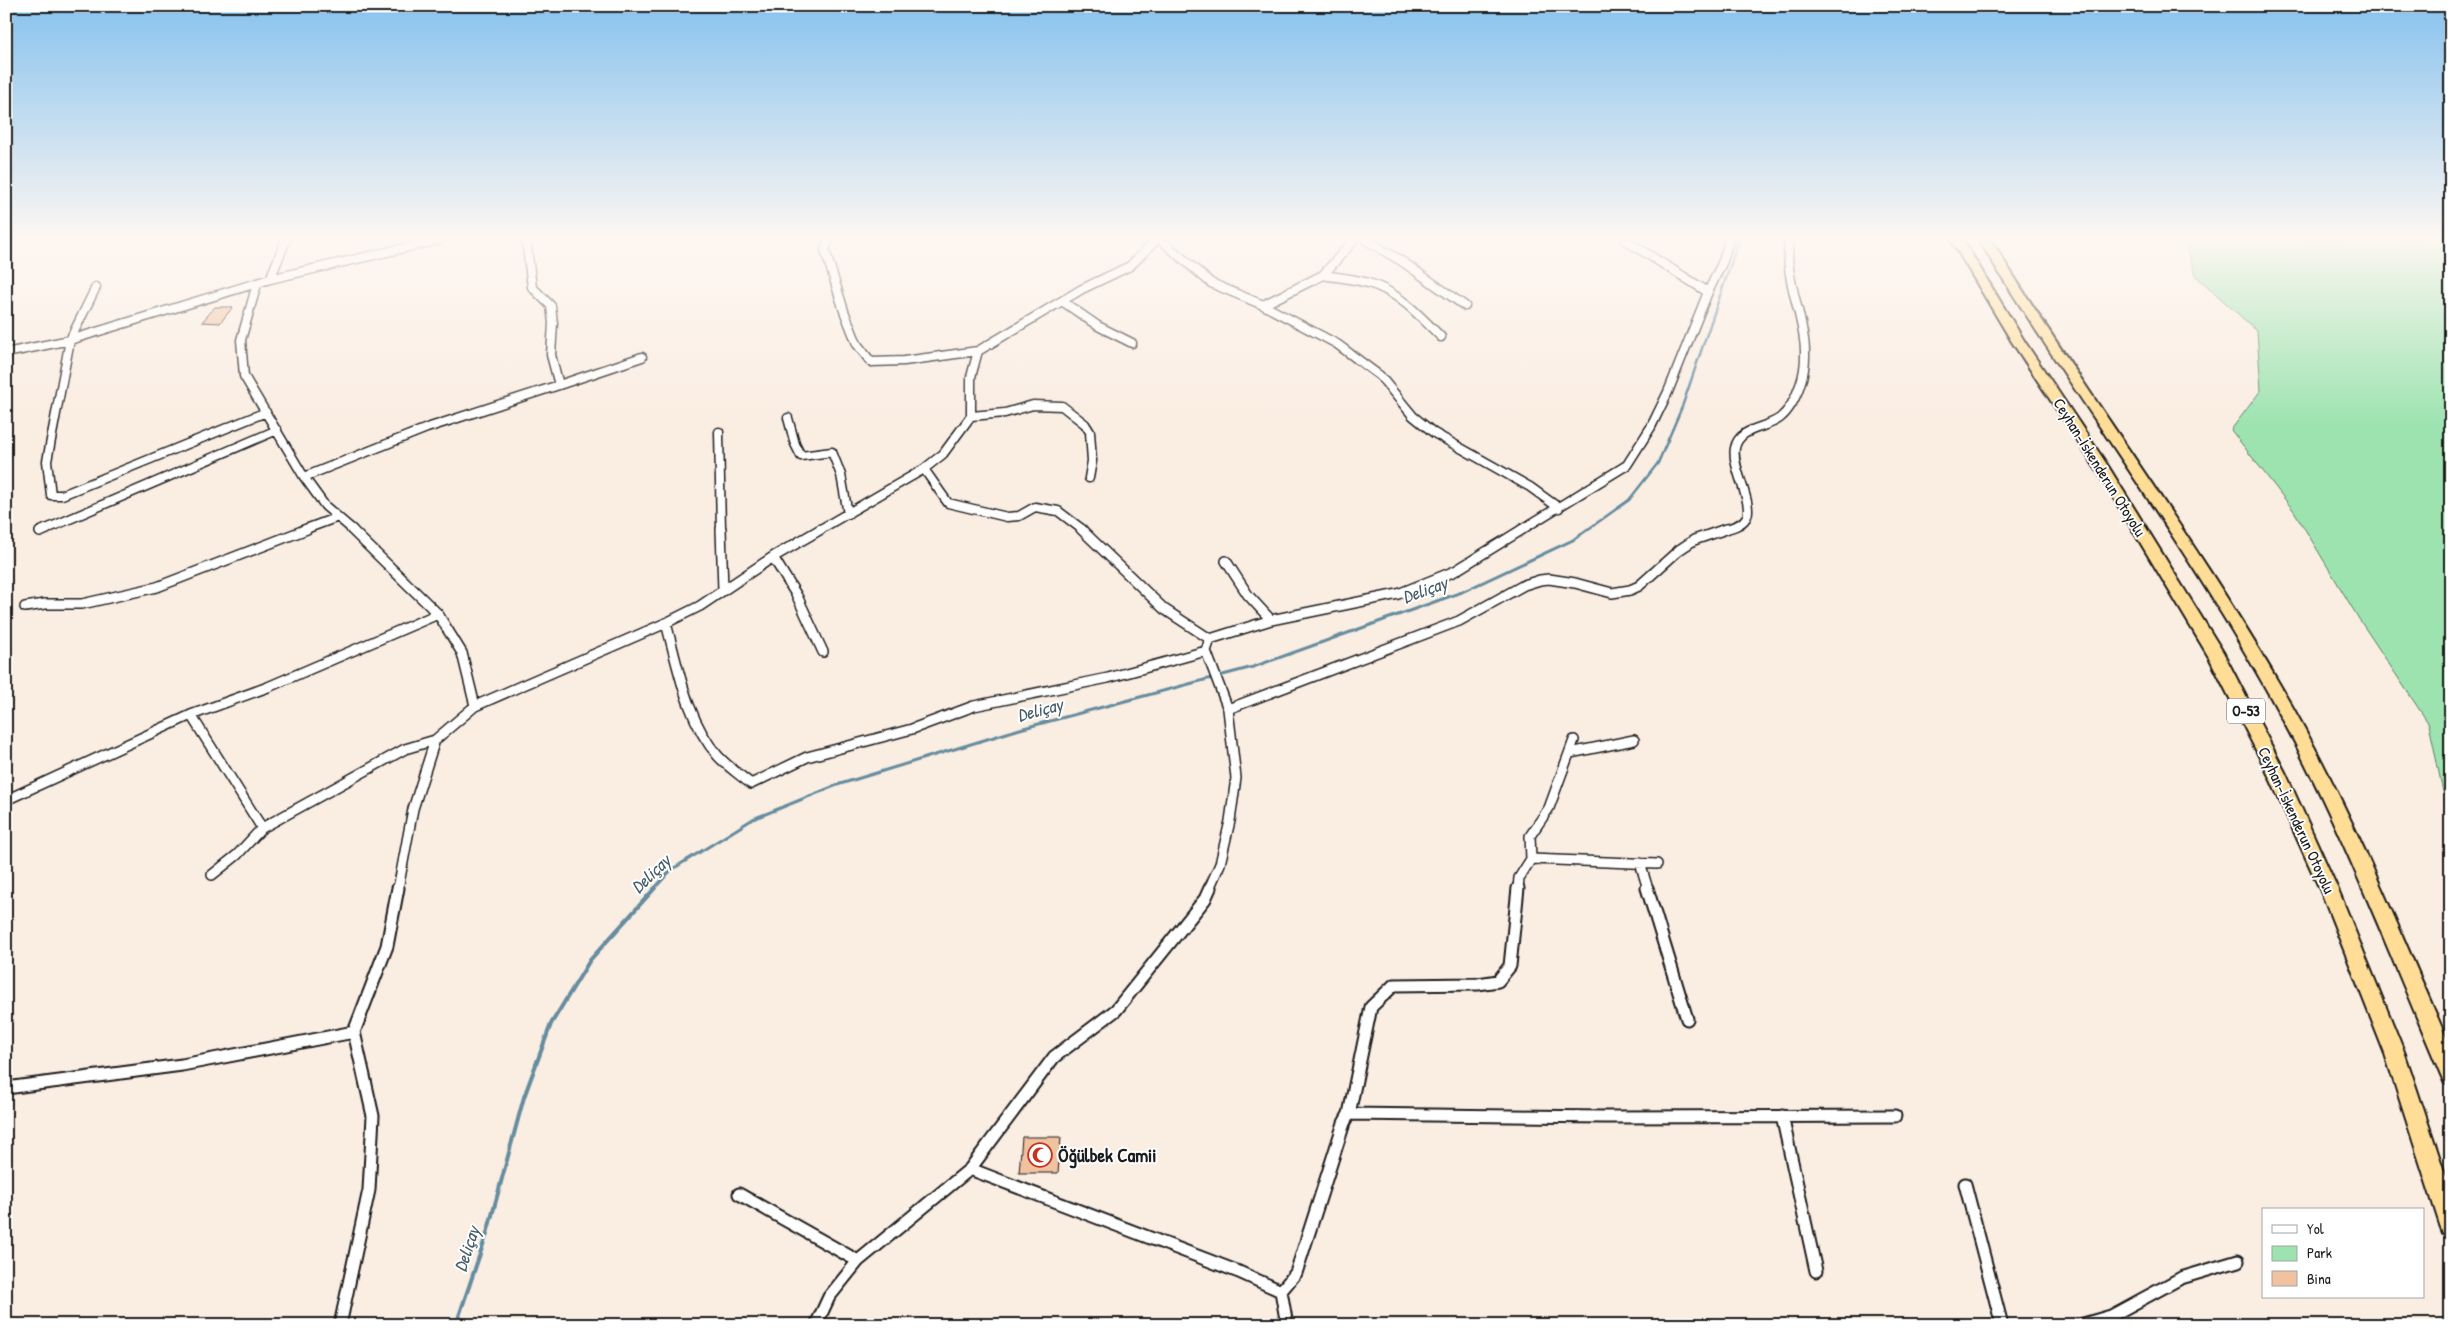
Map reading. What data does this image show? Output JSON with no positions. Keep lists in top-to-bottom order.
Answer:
{
  "streets": {
    "highway": ["Ceyhan-İskenderun Otoyolu", "O-53"]
  },
  "water": ["Deliçay"],
  "places": {
    "mosque": ["Öğülbek Camii"]
  },
  "legend": ["Yol", "Park", "Bina"]
}
